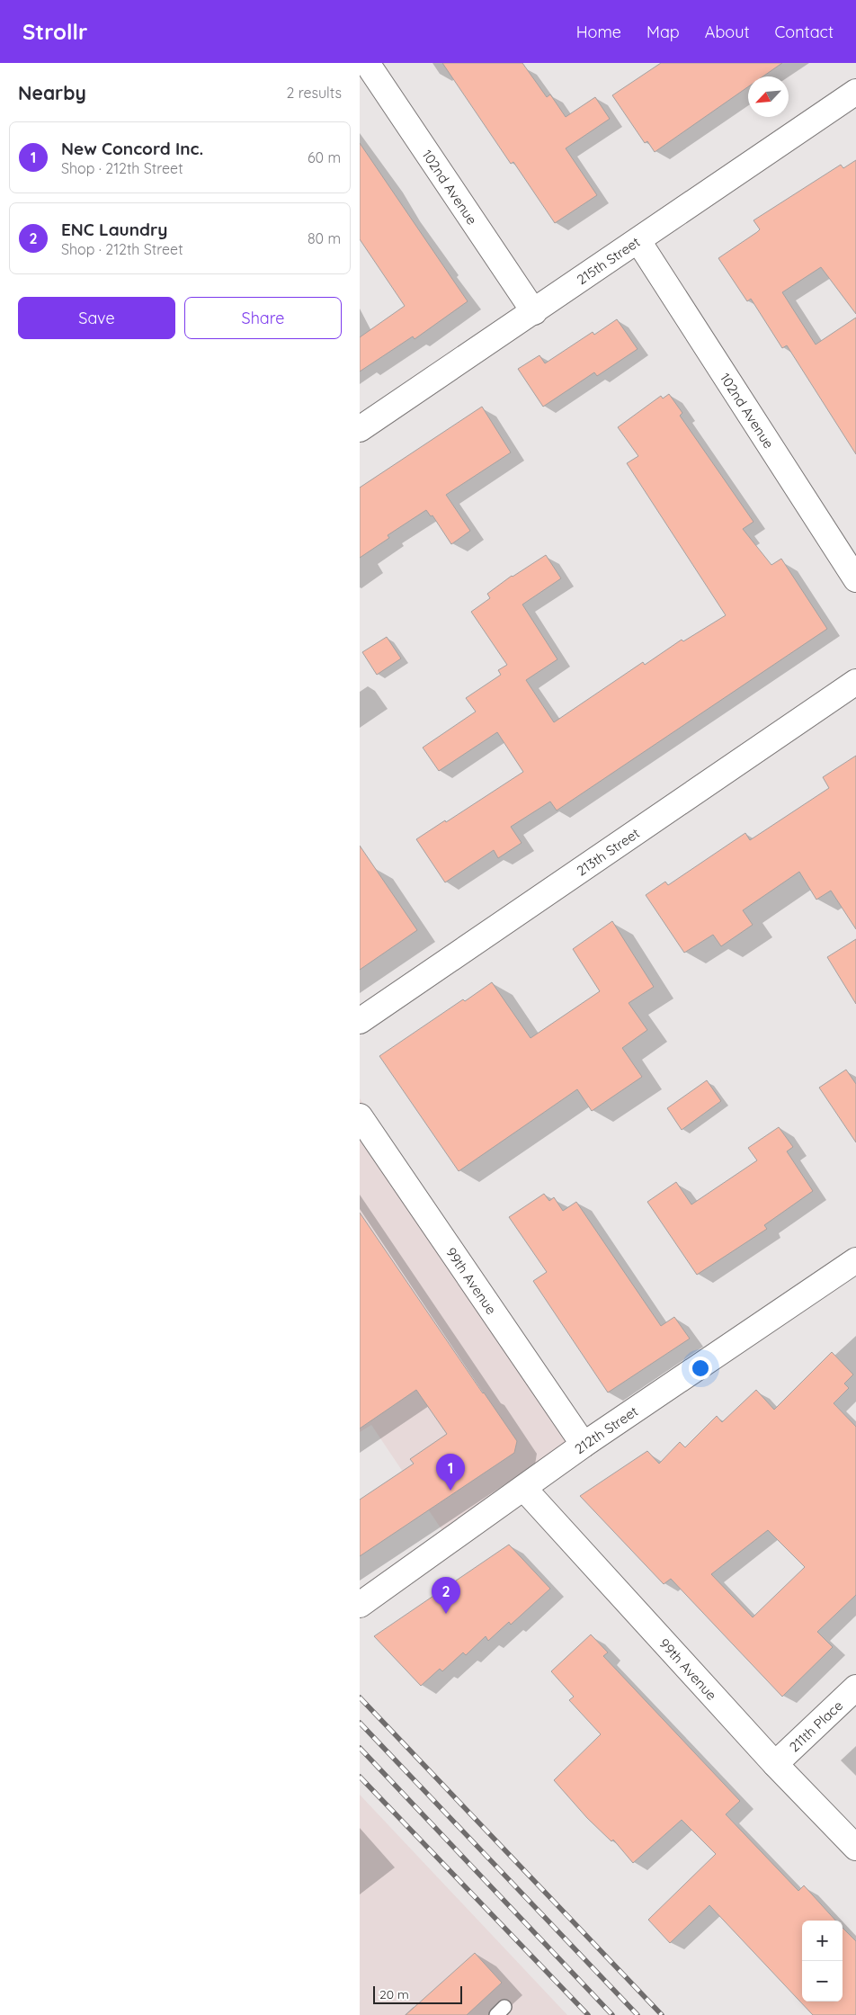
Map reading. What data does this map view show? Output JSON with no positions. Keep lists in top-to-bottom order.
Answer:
{
  "streets": {
    "street": [
      "102nd Avenue",
      "215th Street",
      "213th Street",
      "99th Avenue",
      "212th Street",
      "211th Place"
    ]
  },
  "crossings": [
    ["102nd Avenue", "215th Street"],
    ["99th Avenue", "212th Street"],
    ["99th Avenue", "211th Place"]
  ],
  "scale_bar": "20 m",
  "north": "bottom left",
  "page": {
    "header": "Strollr",
    "nav": [
      "Home",
      "Map",
      "About",
      "Contact"
    ],
    "heading": ["Nearby", "2 results"],
    "list": [
      {
        "mark": "1",
        "name": "New Concord Inc.",
        "note": "Shop · 212th Street",
        "value": "60 m"
      },
      {
        "mark": "2",
        "name": "ENC Laundry",
        "note": "Shop · 212th Street",
        "value": "80 m"
      }
    ],
    "buttons": ["Save", "Share"],
    "pins": ["1", "2"],
    "map_buttons": ["+", "−"],
    "scale": "20 m"
  }
}
